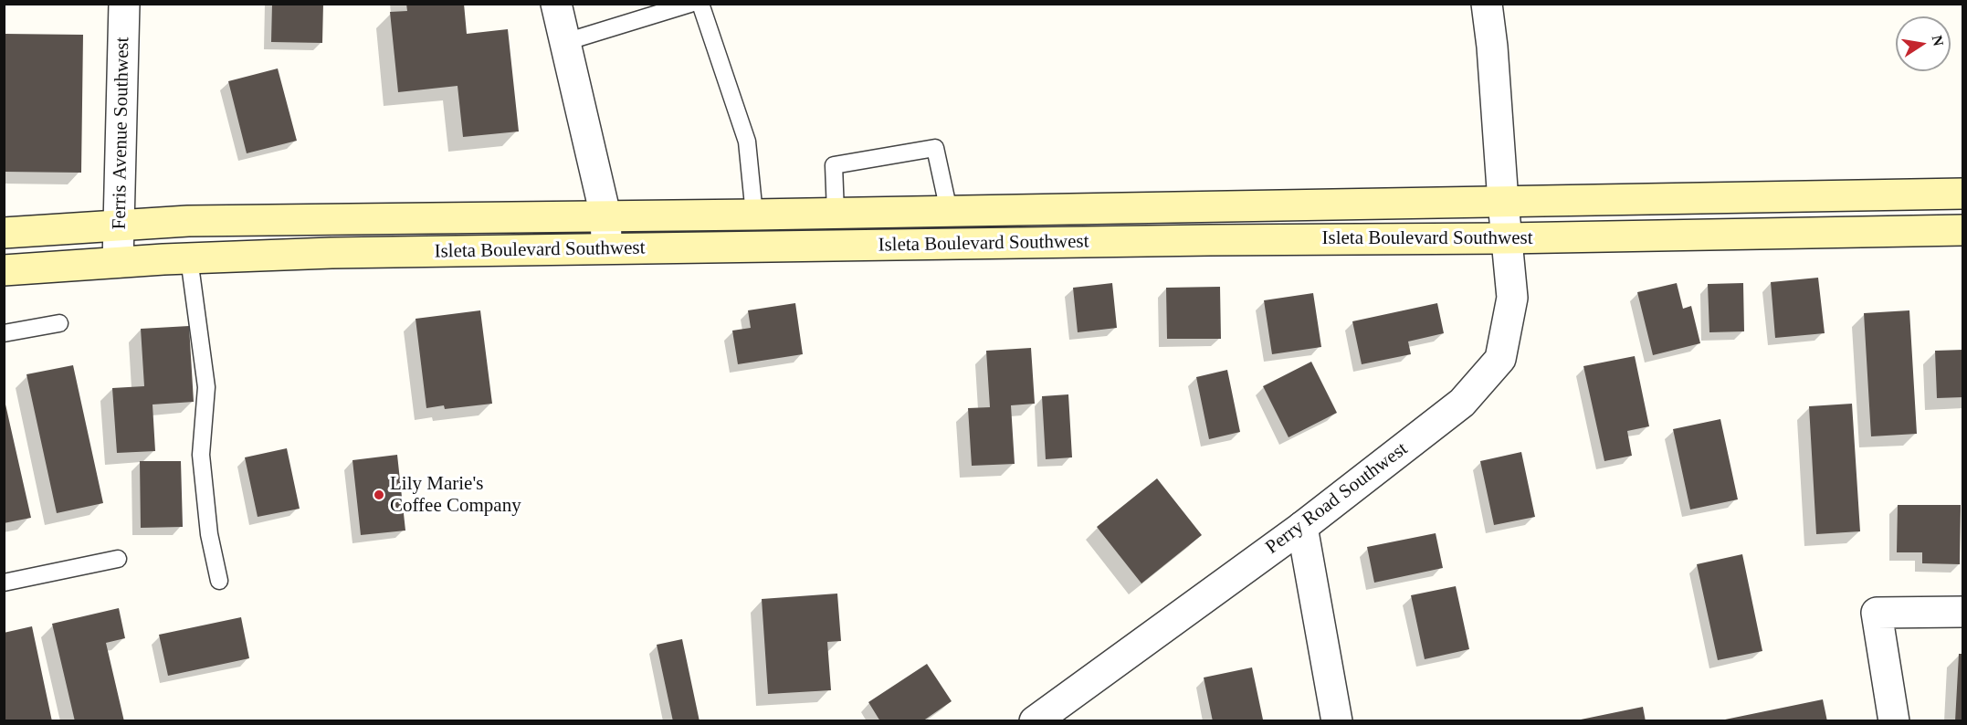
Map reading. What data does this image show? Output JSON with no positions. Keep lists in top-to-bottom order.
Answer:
{
  "streets": {
    "main road": ["Isleta Boulevard Southwest"],
    "street": ["Ferris Avenue Southwest", "Perry Road Southwest"]
  },
  "crossings": [
    ["Ferris Avenue Southwest", "Isleta Boulevard Southwest"],
    ["Isleta Boulevard Southwest", "Perry Road Southwest"]
  ],
  "places": ["Lily Marie's Coffee Company"],
  "north": "right"
}
